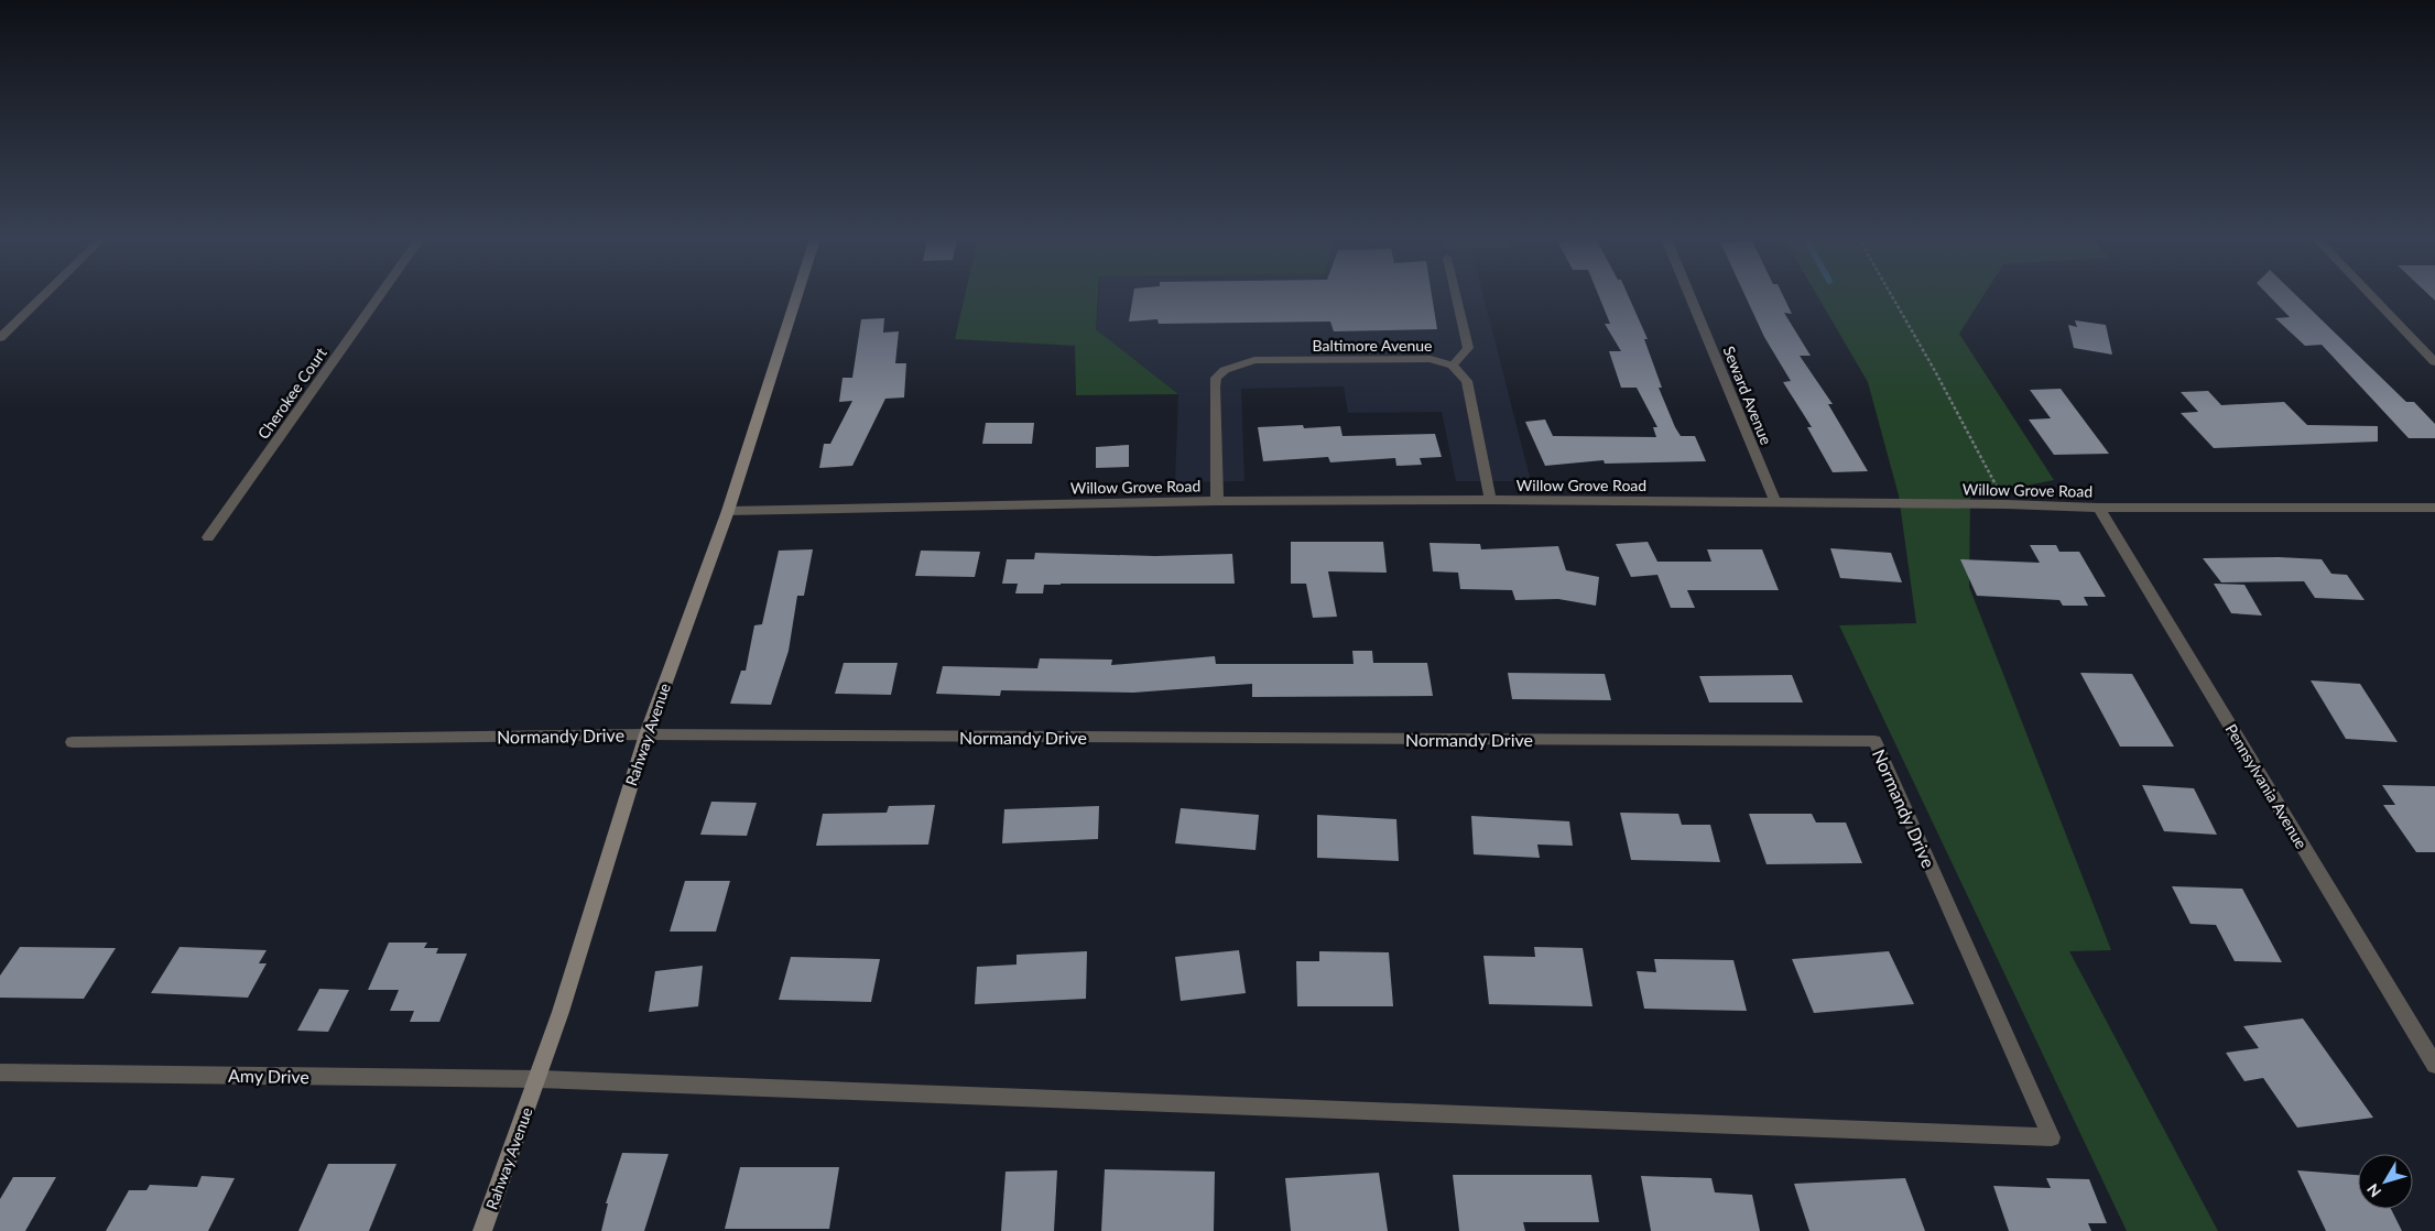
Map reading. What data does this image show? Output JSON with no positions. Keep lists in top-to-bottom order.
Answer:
{
  "streets": {
    "street": [
      "Baltimore Avenue",
      "Cherokee Court",
      "Seward Avenue",
      "Willow Grove Road",
      "Rahway Avenue",
      "Normandy Drive",
      "Pennsylvania Avenue",
      "Amy Drive"
    ]
  },
  "crossings": [
    ["Baltimore Avenue", "Willow Grove Road"],
    ["Seward Avenue", "Willow Grove Road"],
    ["Willow Grove Road", "Rahway Avenue"],
    ["Willow Grove Road", "Pennsylvania Avenue"],
    ["Rahway Avenue", "Normandy Drive"],
    ["Rahway Avenue", "Amy Drive"],
    ["Normandy Drive", "Amy Drive"]
  ],
  "north": "bottom left"
}
